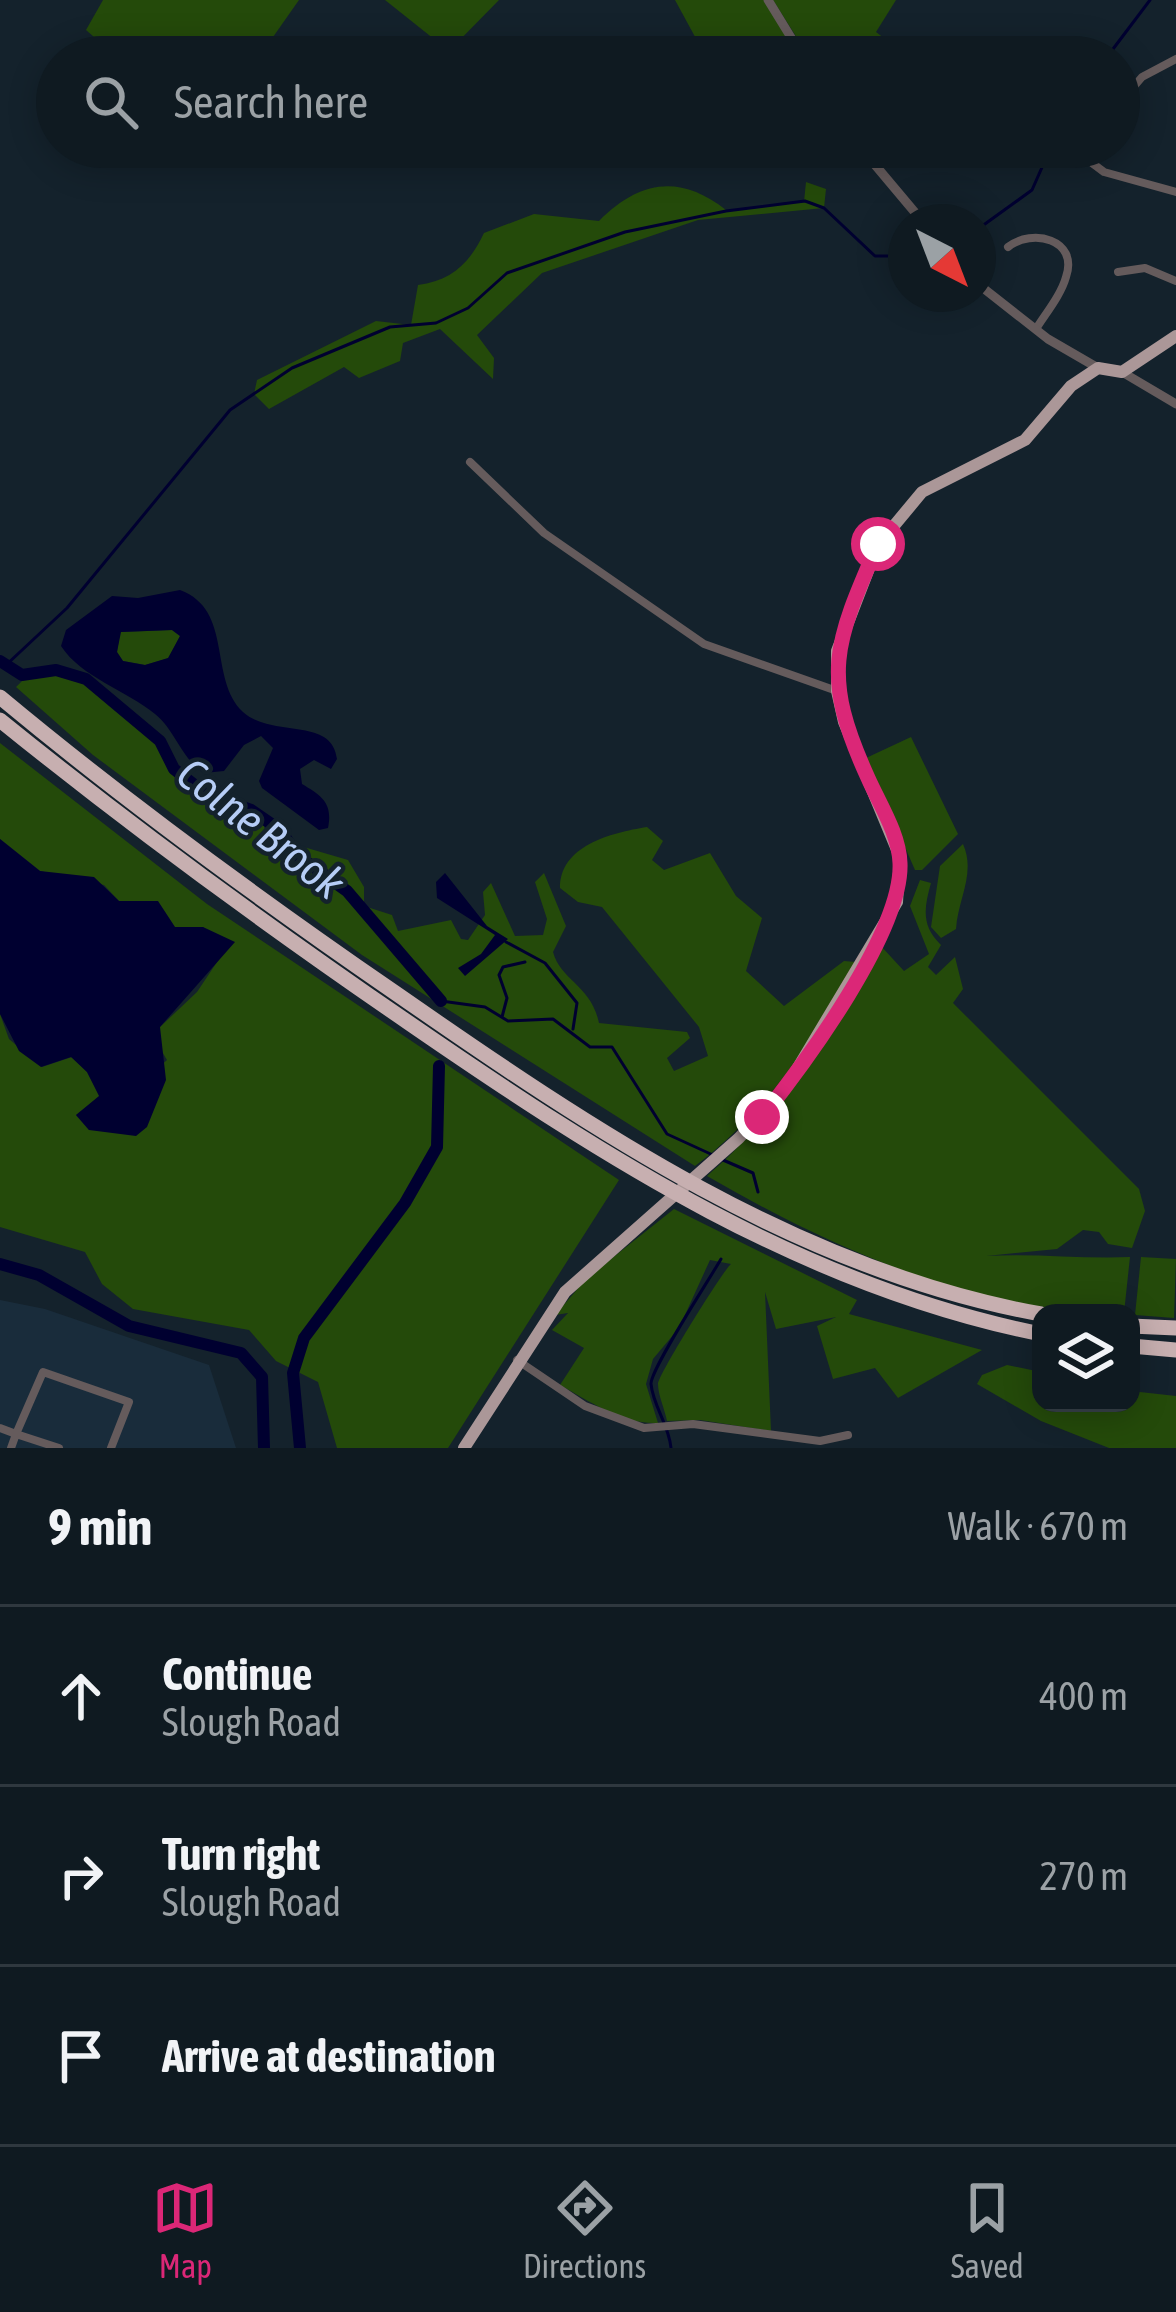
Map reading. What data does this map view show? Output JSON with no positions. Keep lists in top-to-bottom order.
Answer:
{
  "water": ["Colne Brook"],
  "north": "bottom right",
  "page": {
    "search": "Search here",
    "heading": ["9 min", "Walk · 670 m"],
    "list": [
      ["Continue", "Slough Road", "400 m"],
      ["Turn right", "Slough Road", "270 m"],
      "Arrive at destination"
    ],
    "nav": ["Map", "Directions", "Saved"]
  }
}
